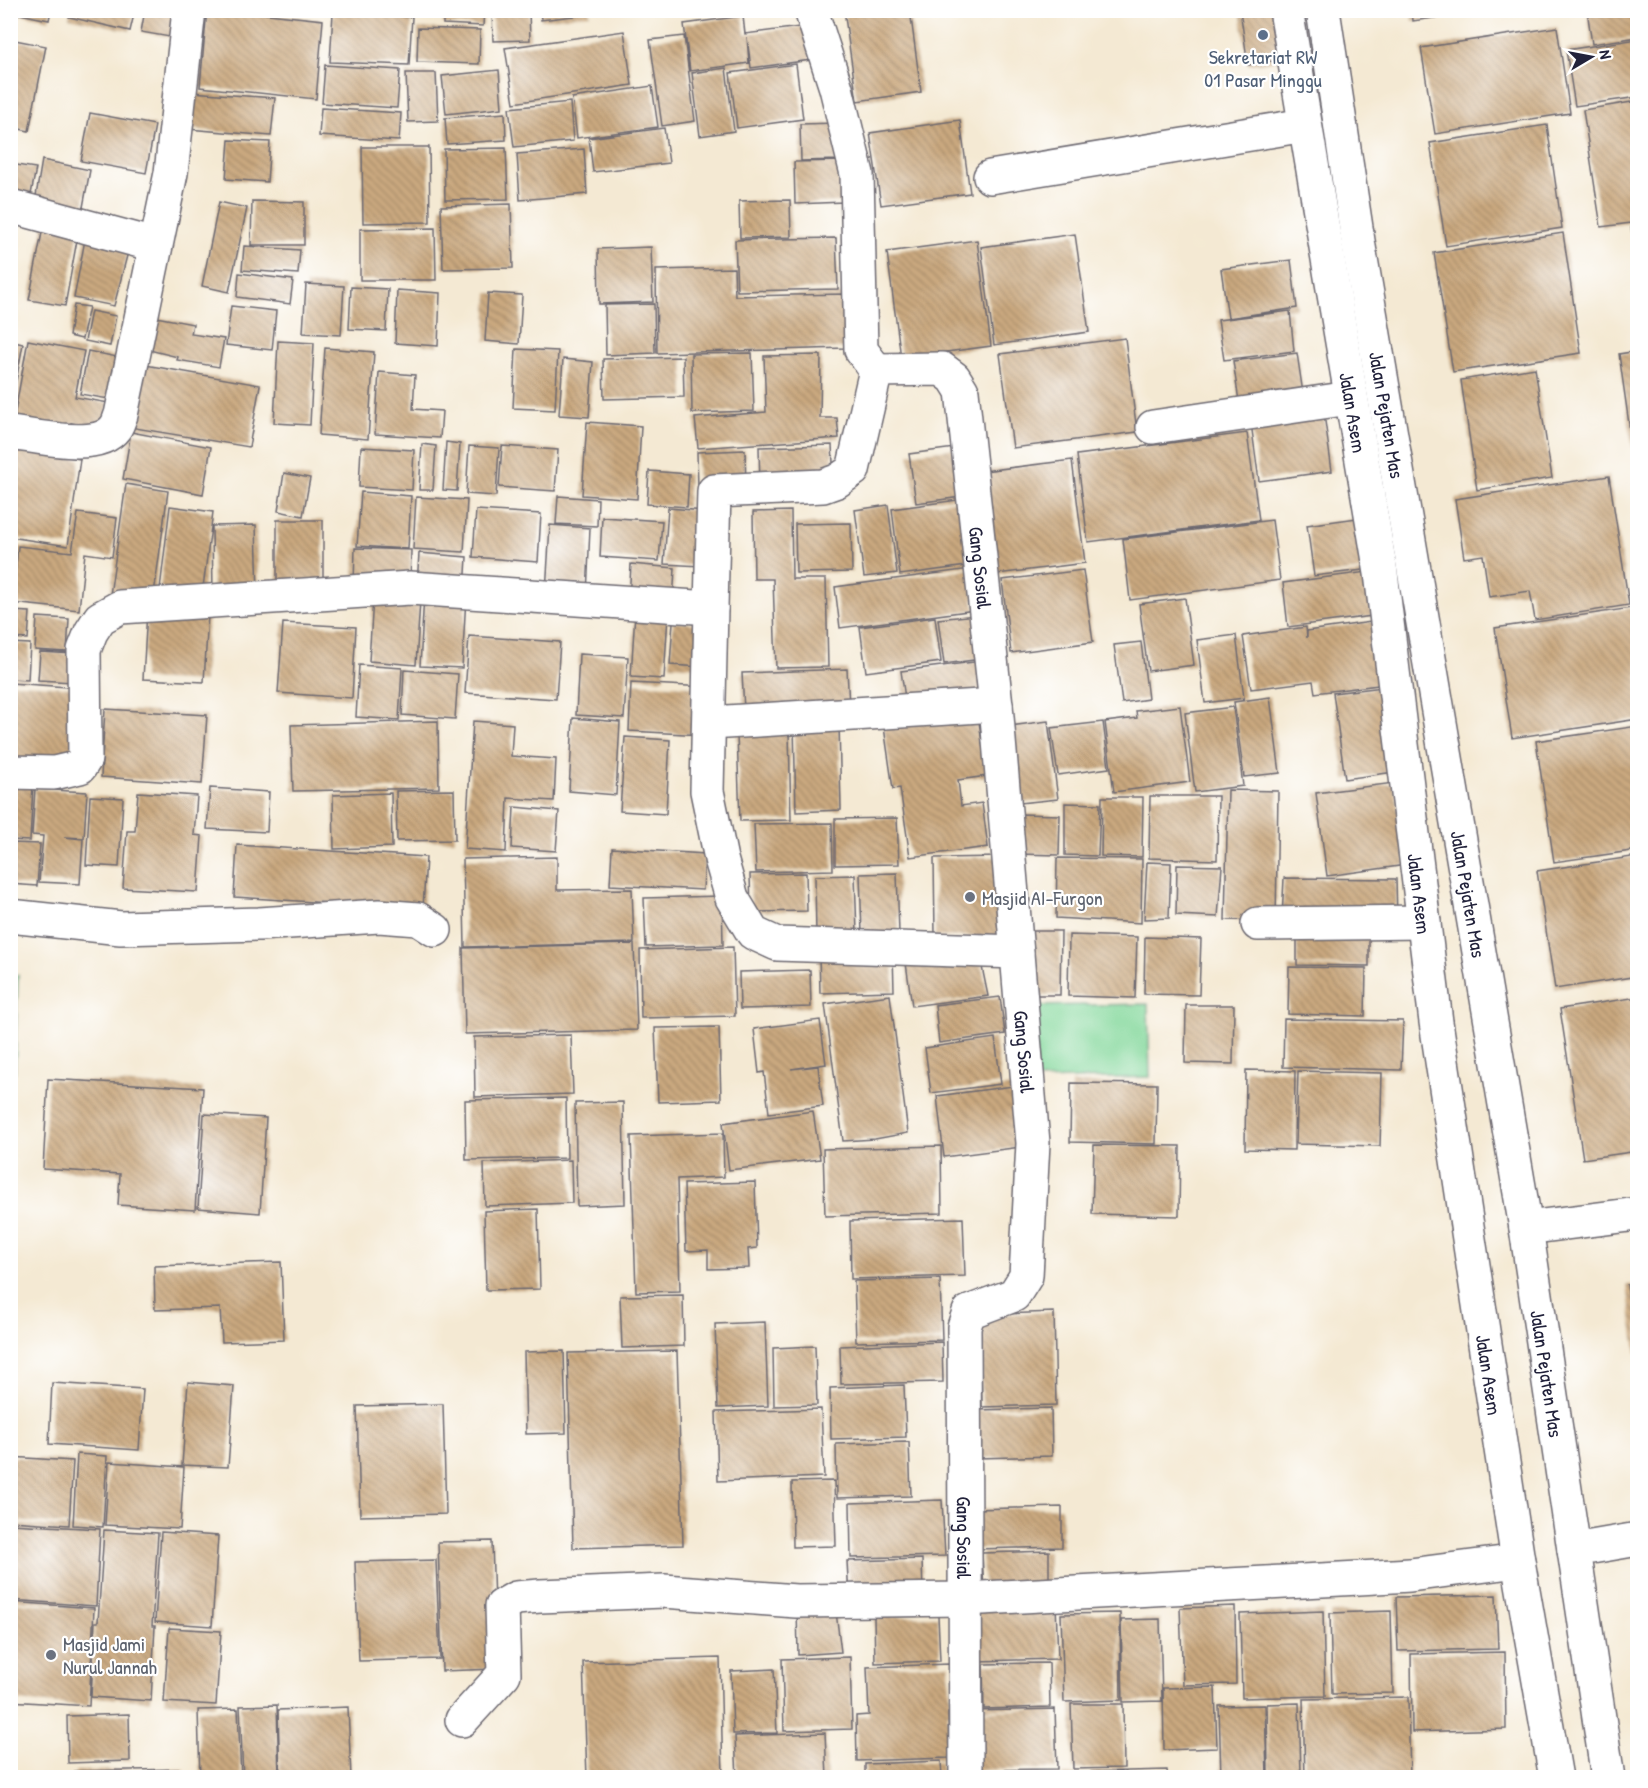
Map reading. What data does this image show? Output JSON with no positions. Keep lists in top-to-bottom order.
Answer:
{
  "streets": {
    "street": ["Jalan Asem", "Jalan Pejaten Mas", "Gang Sosial"]
  },
  "places": ["Sekretariat RW 01 Pasar Minggu", "Masjid AI-Furgon", "Masjid Jami Nurul Jannah"],
  "north": "right"
}
